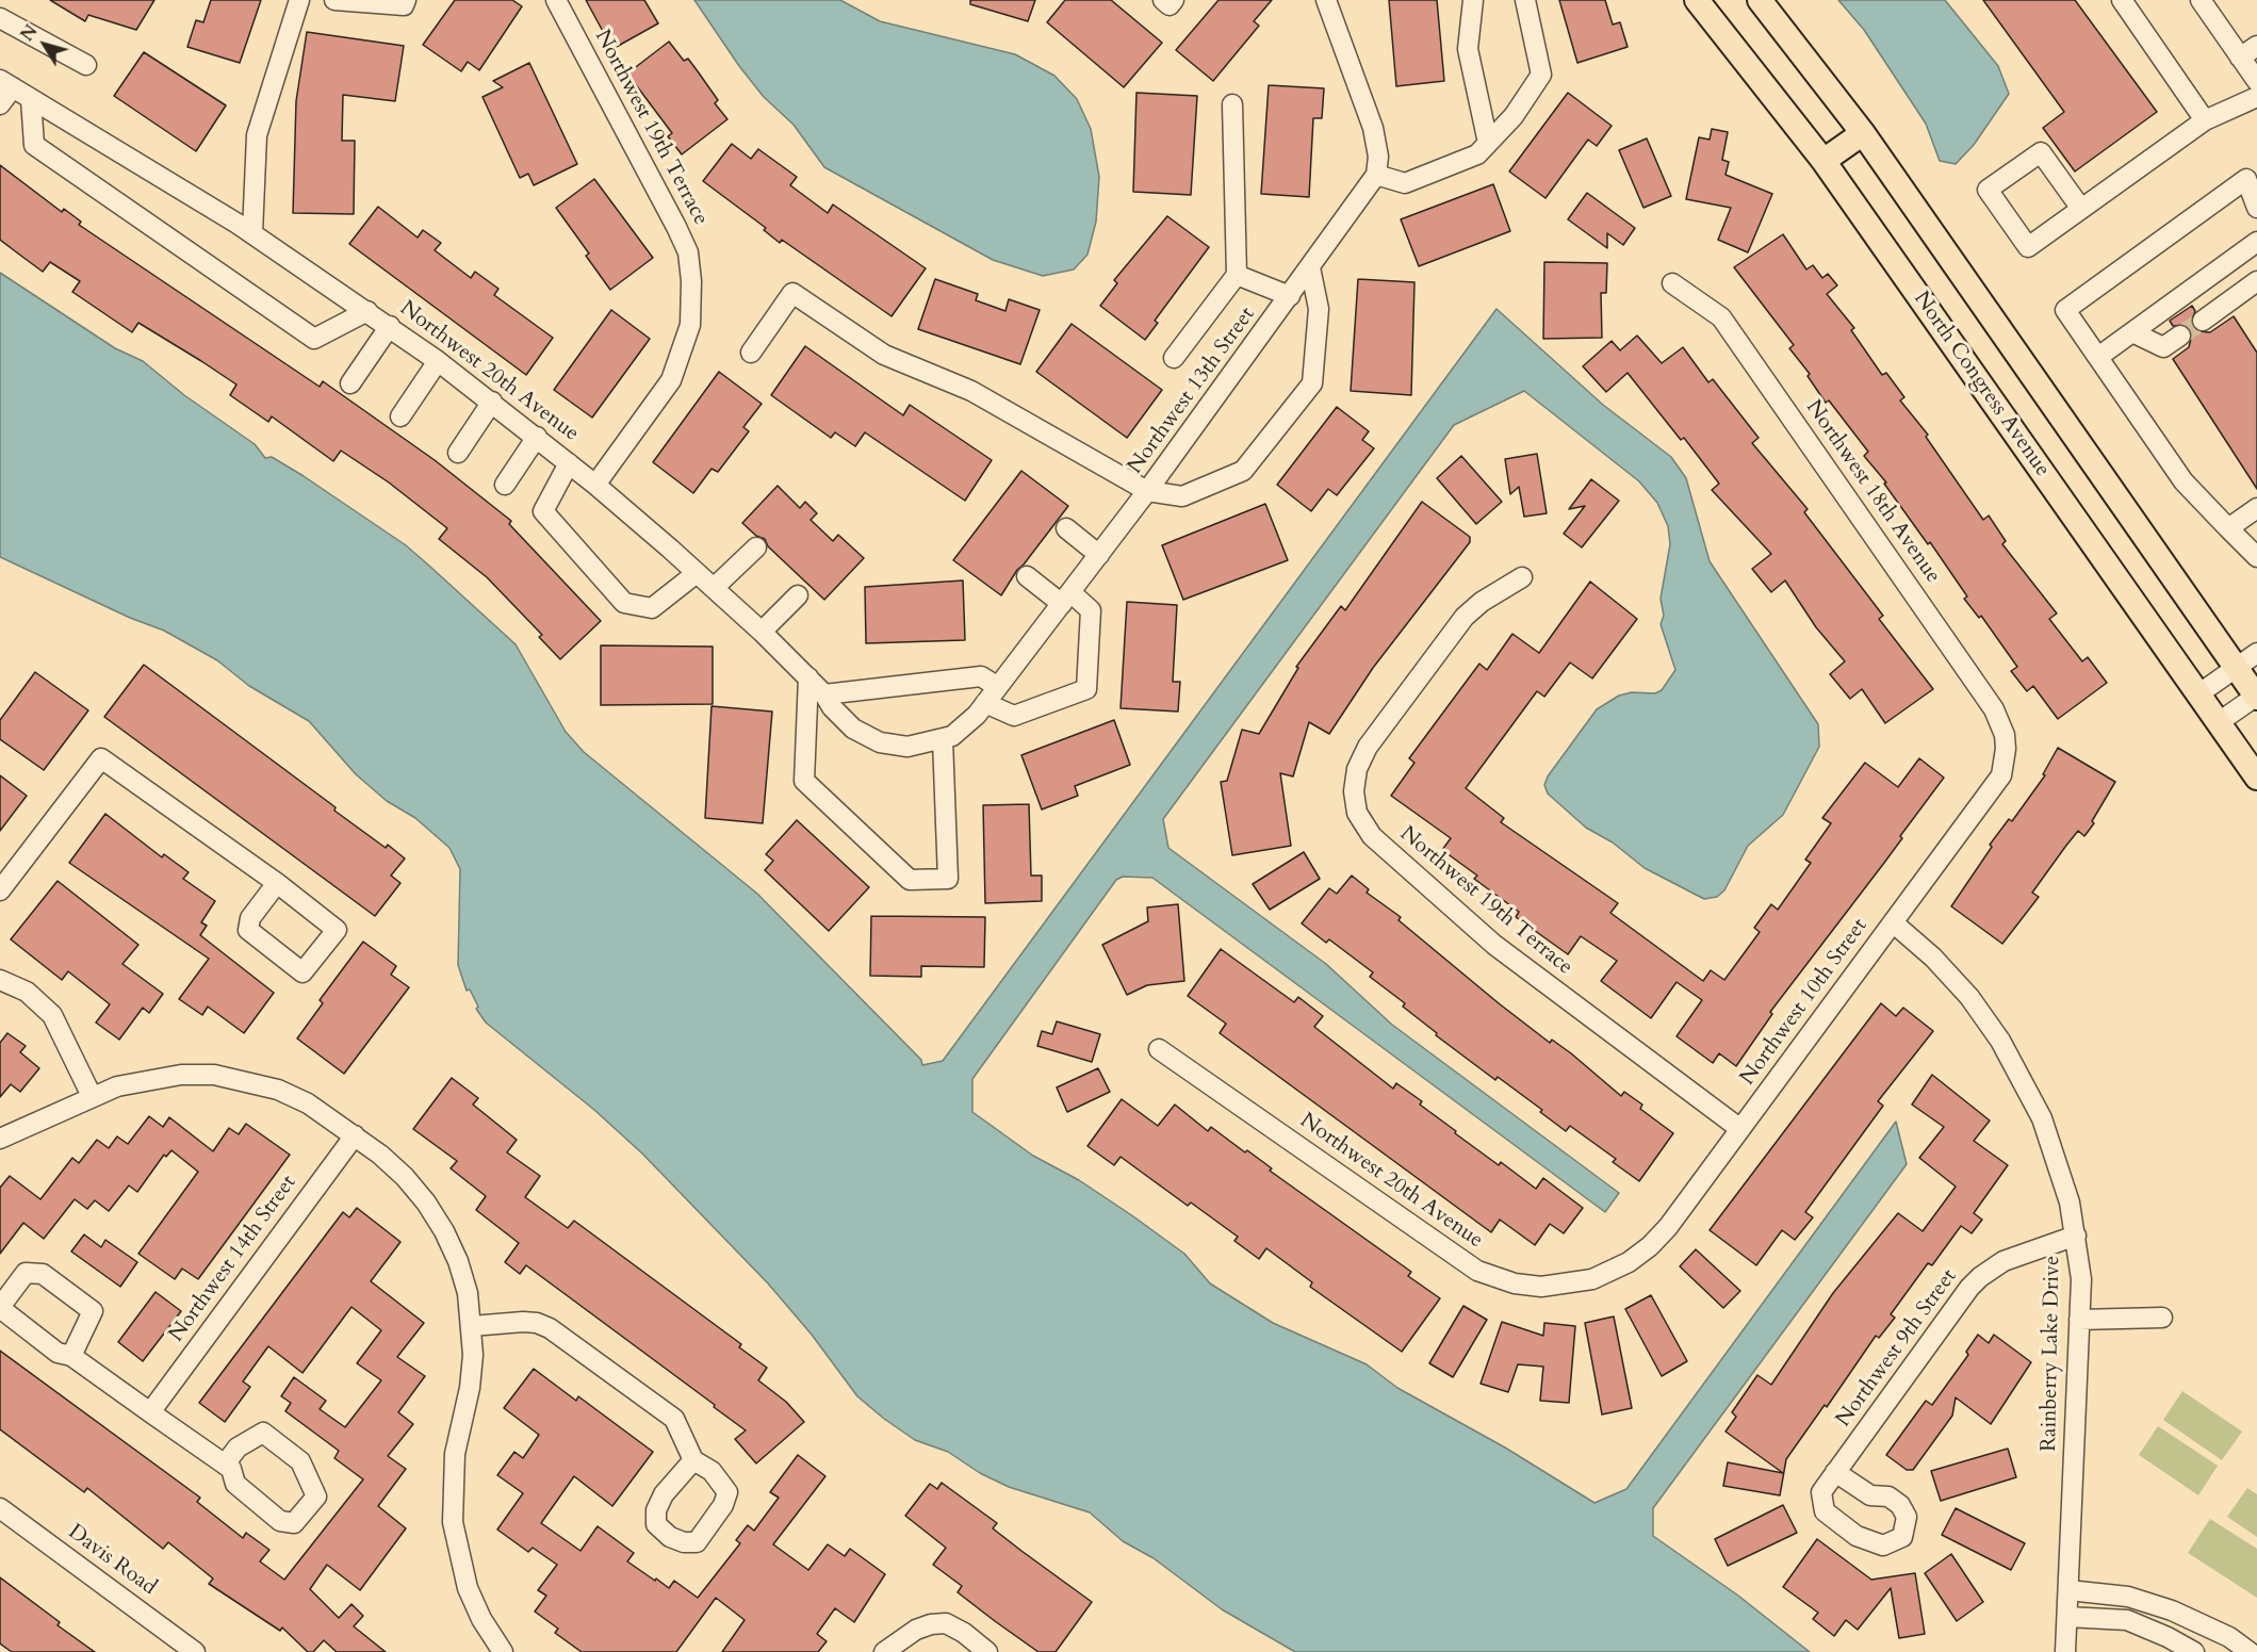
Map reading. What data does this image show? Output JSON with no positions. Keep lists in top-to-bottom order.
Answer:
{
  "streets": {
    "main road": ["North Congress Avenue"],
    "street": [
      "Northwest 19th Terrace",
      "Northwest 20th Avenue",
      "Northwest 13th Street",
      "Northwest 18th Avenue",
      "Northwest 10th Street",
      "Northwest 14th Street",
      "Northwest 9th Street",
      "Rainberry Lake Drive",
      "Davis Road"
    ]
  },
  "crossings": [
    ["Northwest 19th Terrace", "Northwest 20th Avenue"],
    ["Northwest 19th Terrace", "Northwest 10th Street"],
    ["Northwest 20th Avenue", "Northwest 13th Street"],
    ["Northwest 20th Avenue", "Northwest 10th Street"],
    ["Northwest 18th Avenue", "Northwest 10th Street"],
    ["Northwest 10th Street", "Rainberry Lake Drive"],
    ["Northwest 9th Street", "Rainberry Lake Drive"]
  ],
  "north": "top left"
}
